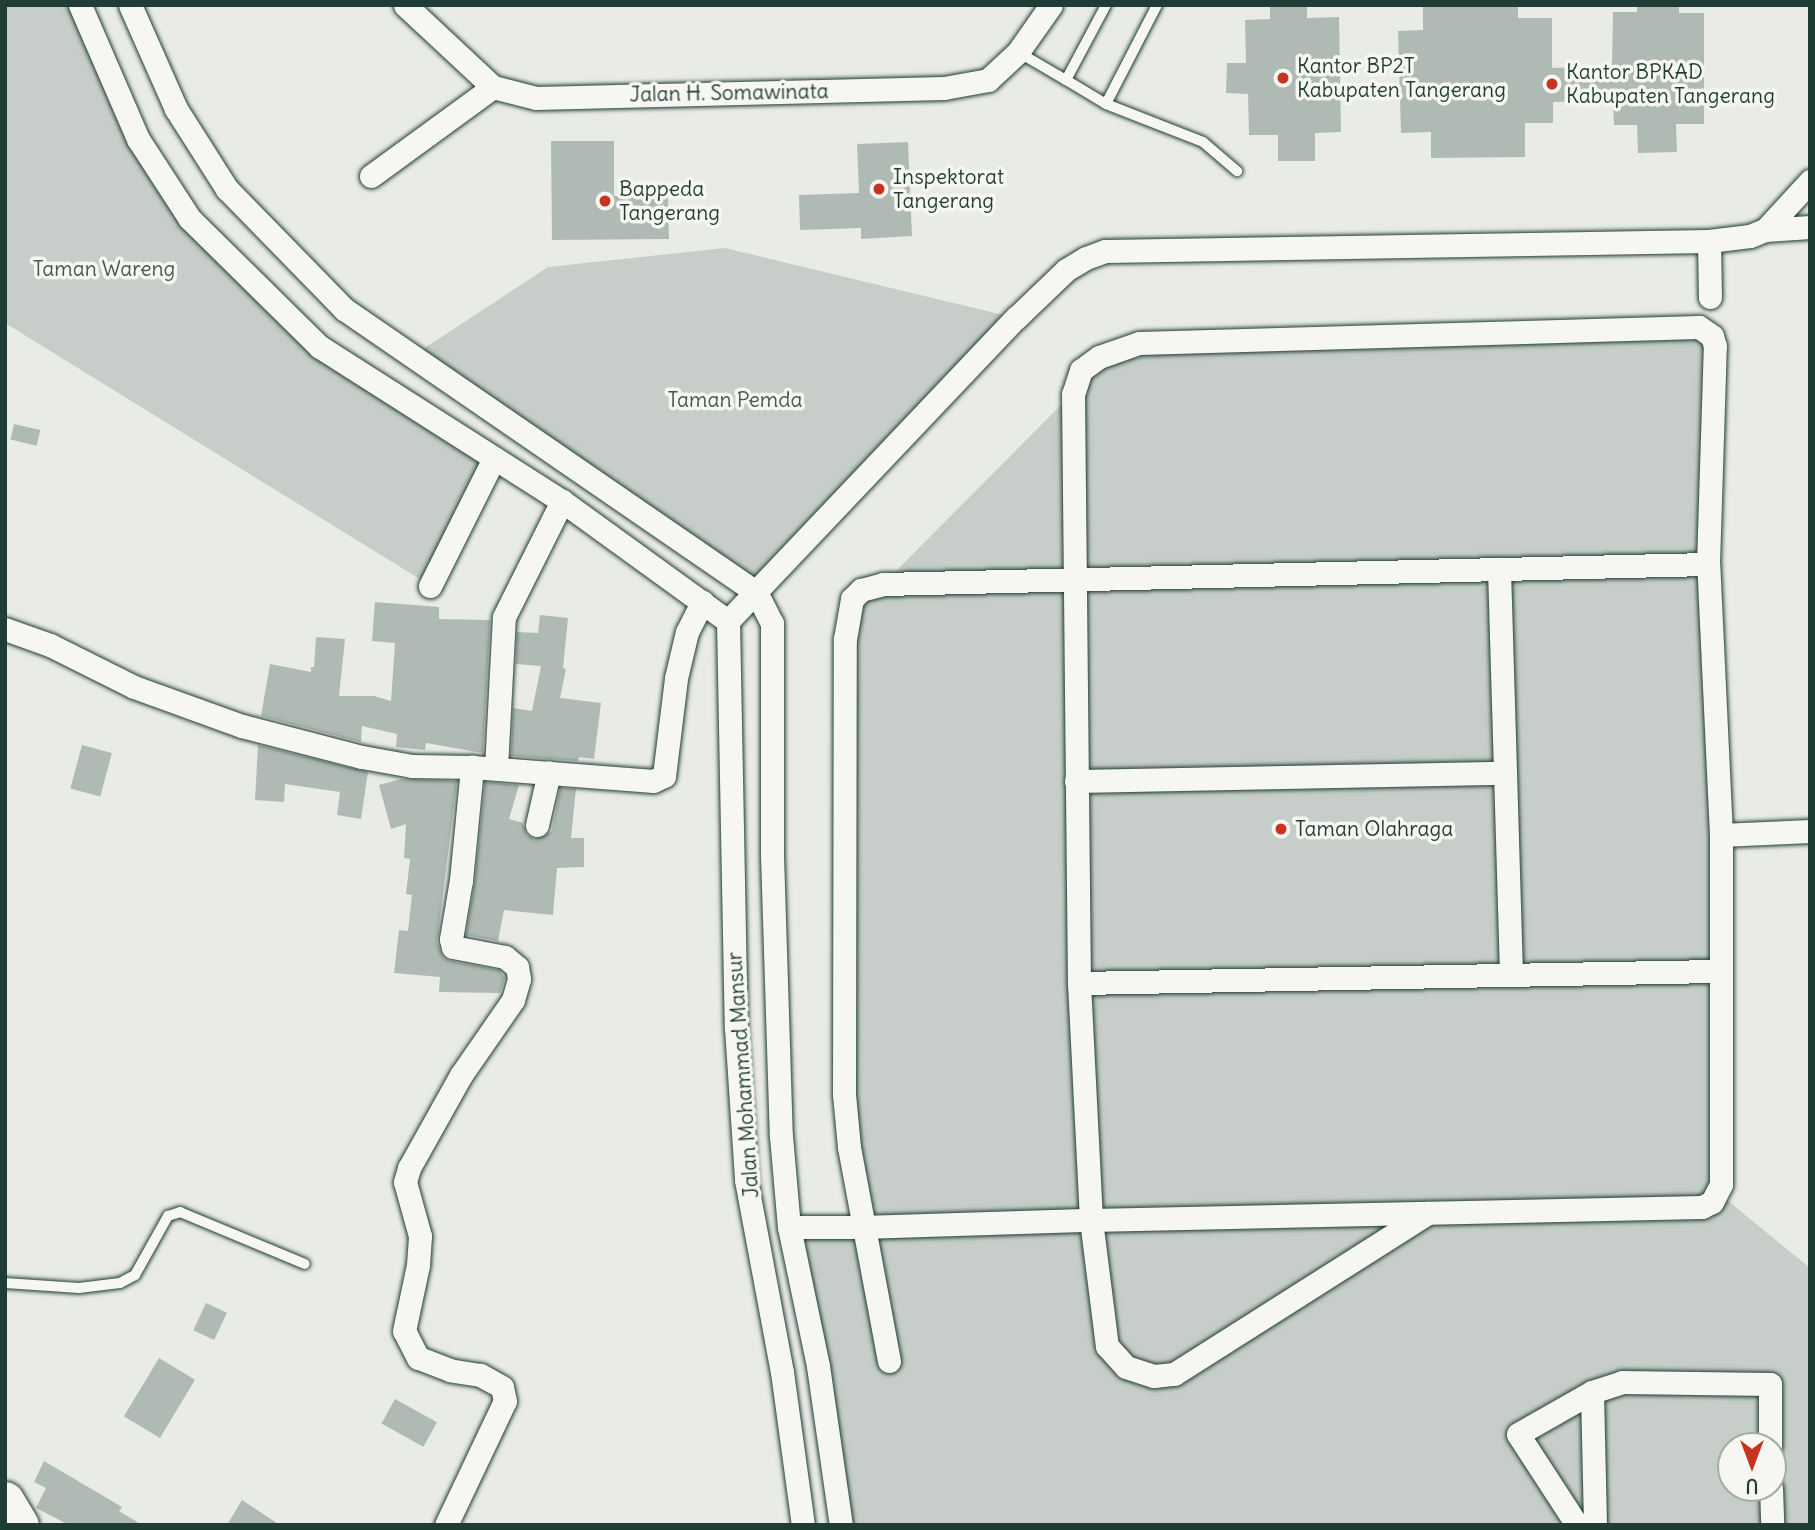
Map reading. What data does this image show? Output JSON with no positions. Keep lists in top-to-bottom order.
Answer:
{
  "streets": {
    "street": ["Jalan H. Somawinata", "Jalan Mohammad Mansur"]
  },
  "parks": ["Taman Wareng", "Taman Pemda"],
  "places": [
    "Kantor BP2T Kabupaten Tangerang",
    "Kantor BPKAD Kabupaten Tangerang",
    "Inspektorat Tangerang",
    "Bappeda Tangerang",
    "Taman Olahraga"
  ],
  "north": "bottom"
}
